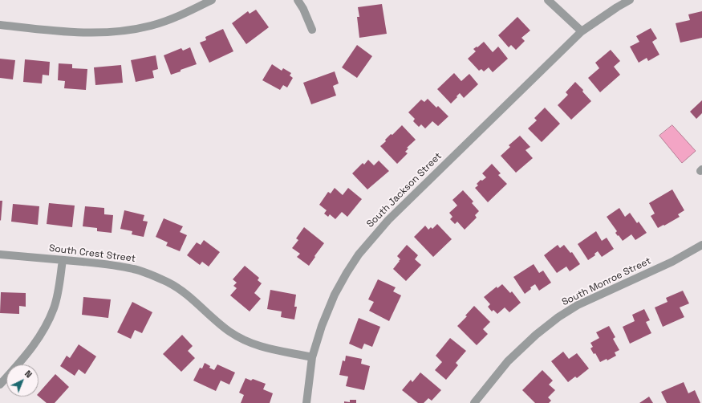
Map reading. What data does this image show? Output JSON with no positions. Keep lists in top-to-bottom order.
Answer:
{
  "streets": {
    "street": ["South Jackson Street", "South Crest Street", "South Monroe Street"]
  },
  "crossings": [
    ["South Jackson Street", "South Crest Street"]
  ],
  "north": "top right"
}
